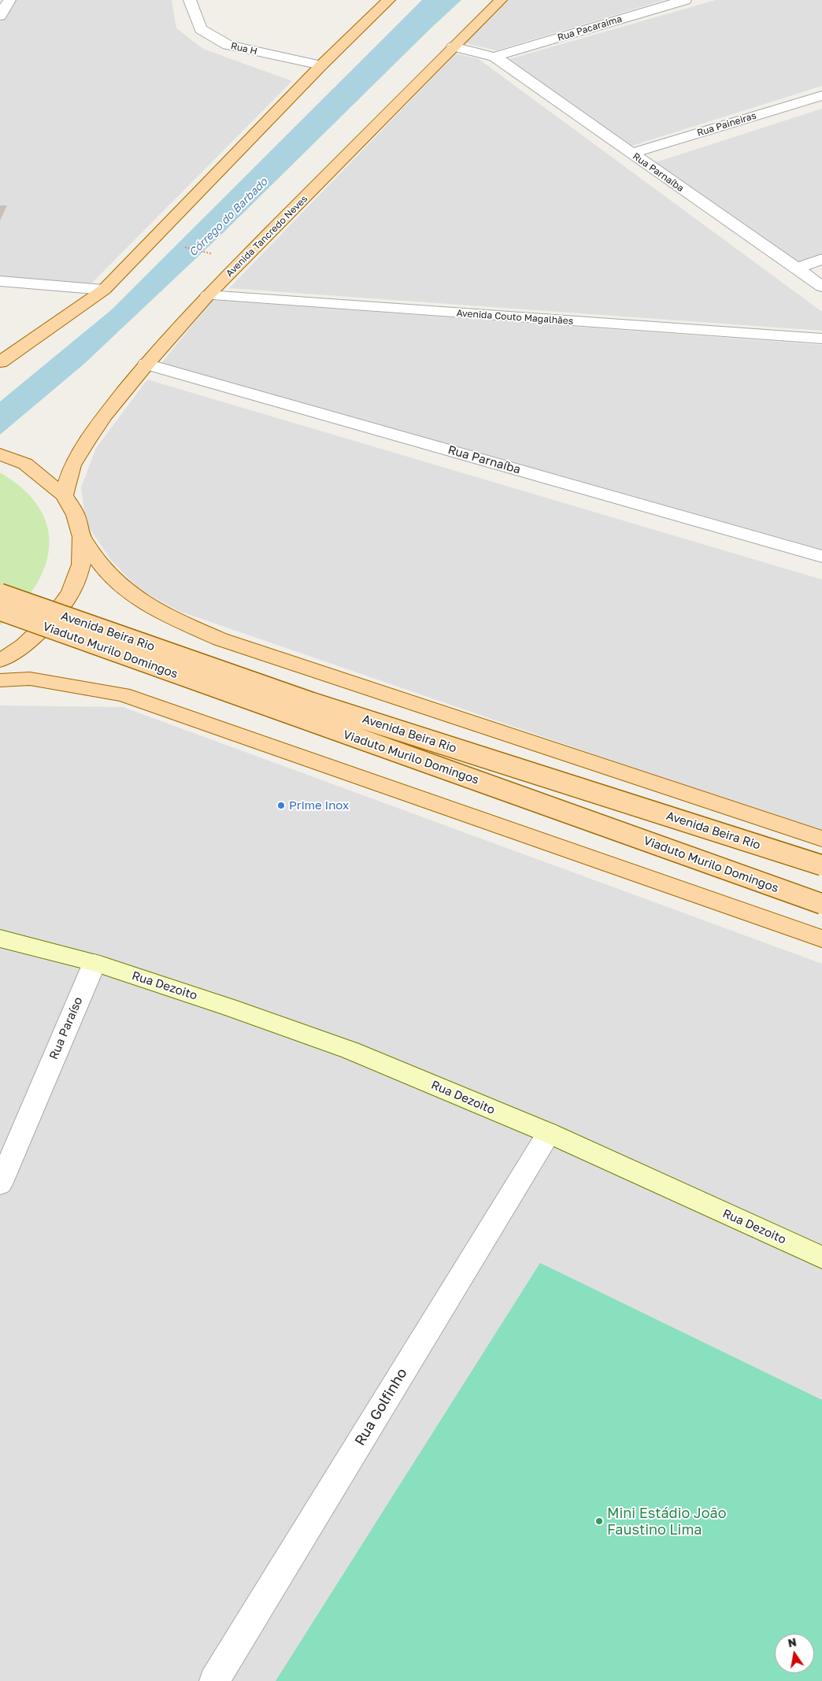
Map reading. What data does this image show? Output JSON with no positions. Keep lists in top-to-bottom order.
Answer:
{
  "streets": {
    "main road": ["Avenida Tancredo Neves", "Avenida Beira Rio", "Viaduto Murilo Domingos"],
    "street": [
      "Rua Pacaraima",
      "Rua H",
      "Rua Paineiras",
      "Rua Parnaíba",
      "Avenida Couto Magalhães",
      "Rua Dezoito",
      "Rua Paraíso",
      "Rua Golfinho"
    ]
  },
  "crossings": [
    ["Rua Pacaraima", "Rua Parnaíba"],
    ["Rua Paineiras", "Rua Parnaíba"],
    ["Rua Parnaíba", "Avenida Tancredo Neves"],
    ["Avenida Tancredo Neves", "Avenida Couto Magalhães"],
    ["Rua Dezoito", "Rua Paraíso"],
    ["Rua Dezoito", "Rua Golfinho"]
  ],
  "water": ["Córrego do Barbado"],
  "places": ["Prime Inox", "Mini Estádio João Faustino Lima"],
  "north": "top"
}
